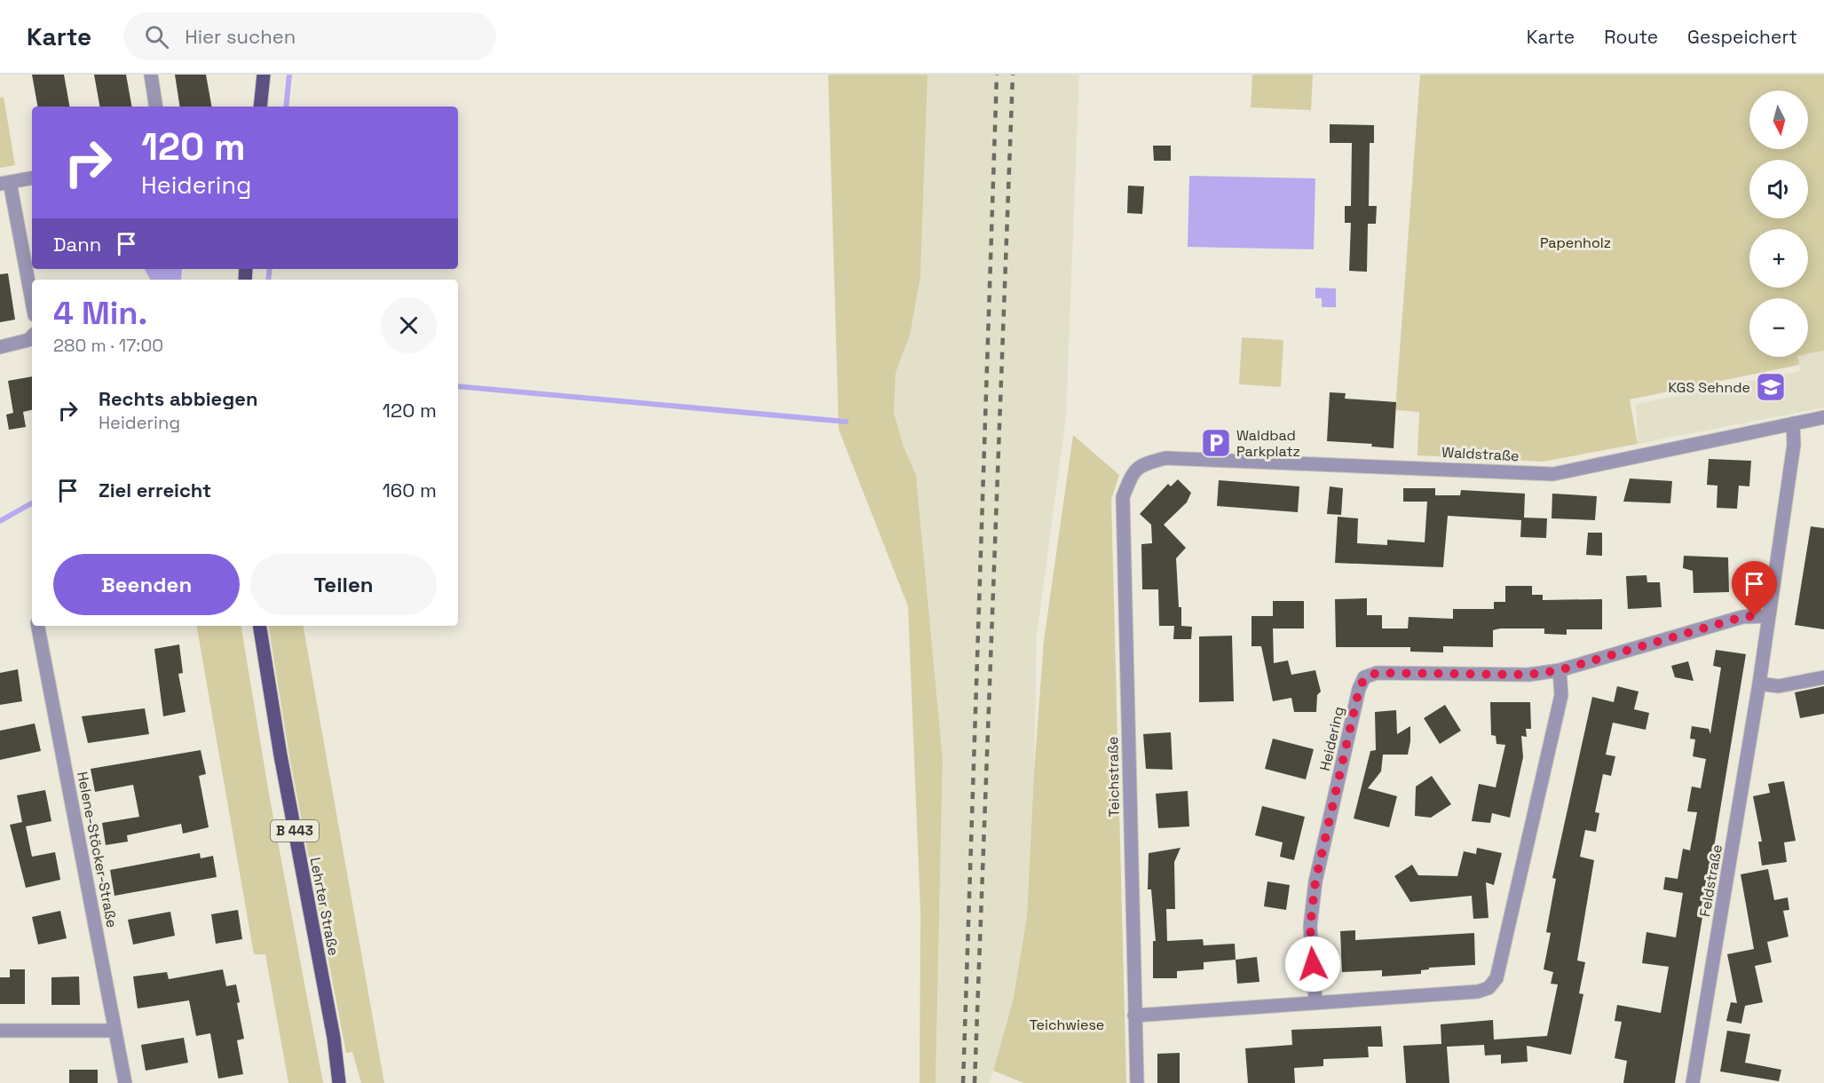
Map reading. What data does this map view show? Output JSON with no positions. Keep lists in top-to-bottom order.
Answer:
{
  "streets": {
    "main road": ["B 443", "Lehrter Straße"],
    "street": [
      "Waldstraße",
      "Heidering",
      "Teichstraße",
      "Helene-Stöcker-Straße",
      "Feldstraße"
    ]
  },
  "crossings": [
    ["Waldstraße", "Teichstraße"],
    ["Waldstraße", "Feldstraße"],
    ["Heidering", "Feldstraße"]
  ],
  "parks": ["Papenholz", "Teichwiese"],
  "places": {
    "school or university": ["KGS Sehnde"],
    "parking": ["Waldbad Parkplatz"]
  },
  "north": "bottom",
  "page": {
    "header": "Karte",
    "search": "Hier suchen",
    "nav": ["Karte", "Route", "Gespeichert"],
    "map_buttons": ["+", "−"],
    "turn": ["120 m", "Heidering"],
    "then": "Dann",
    "heading": ["4 Min.", "280 m · 17:00"],
    "list": [
      {
        "name": "Rechts abbiegen",
        "note": "Heidering",
        "value": "120 m"
      },
      {
        "name": "Ziel erreicht",
        "value": "160 m"
      }
    ],
    "buttons": ["Beenden", "Teilen"]
  }
}
